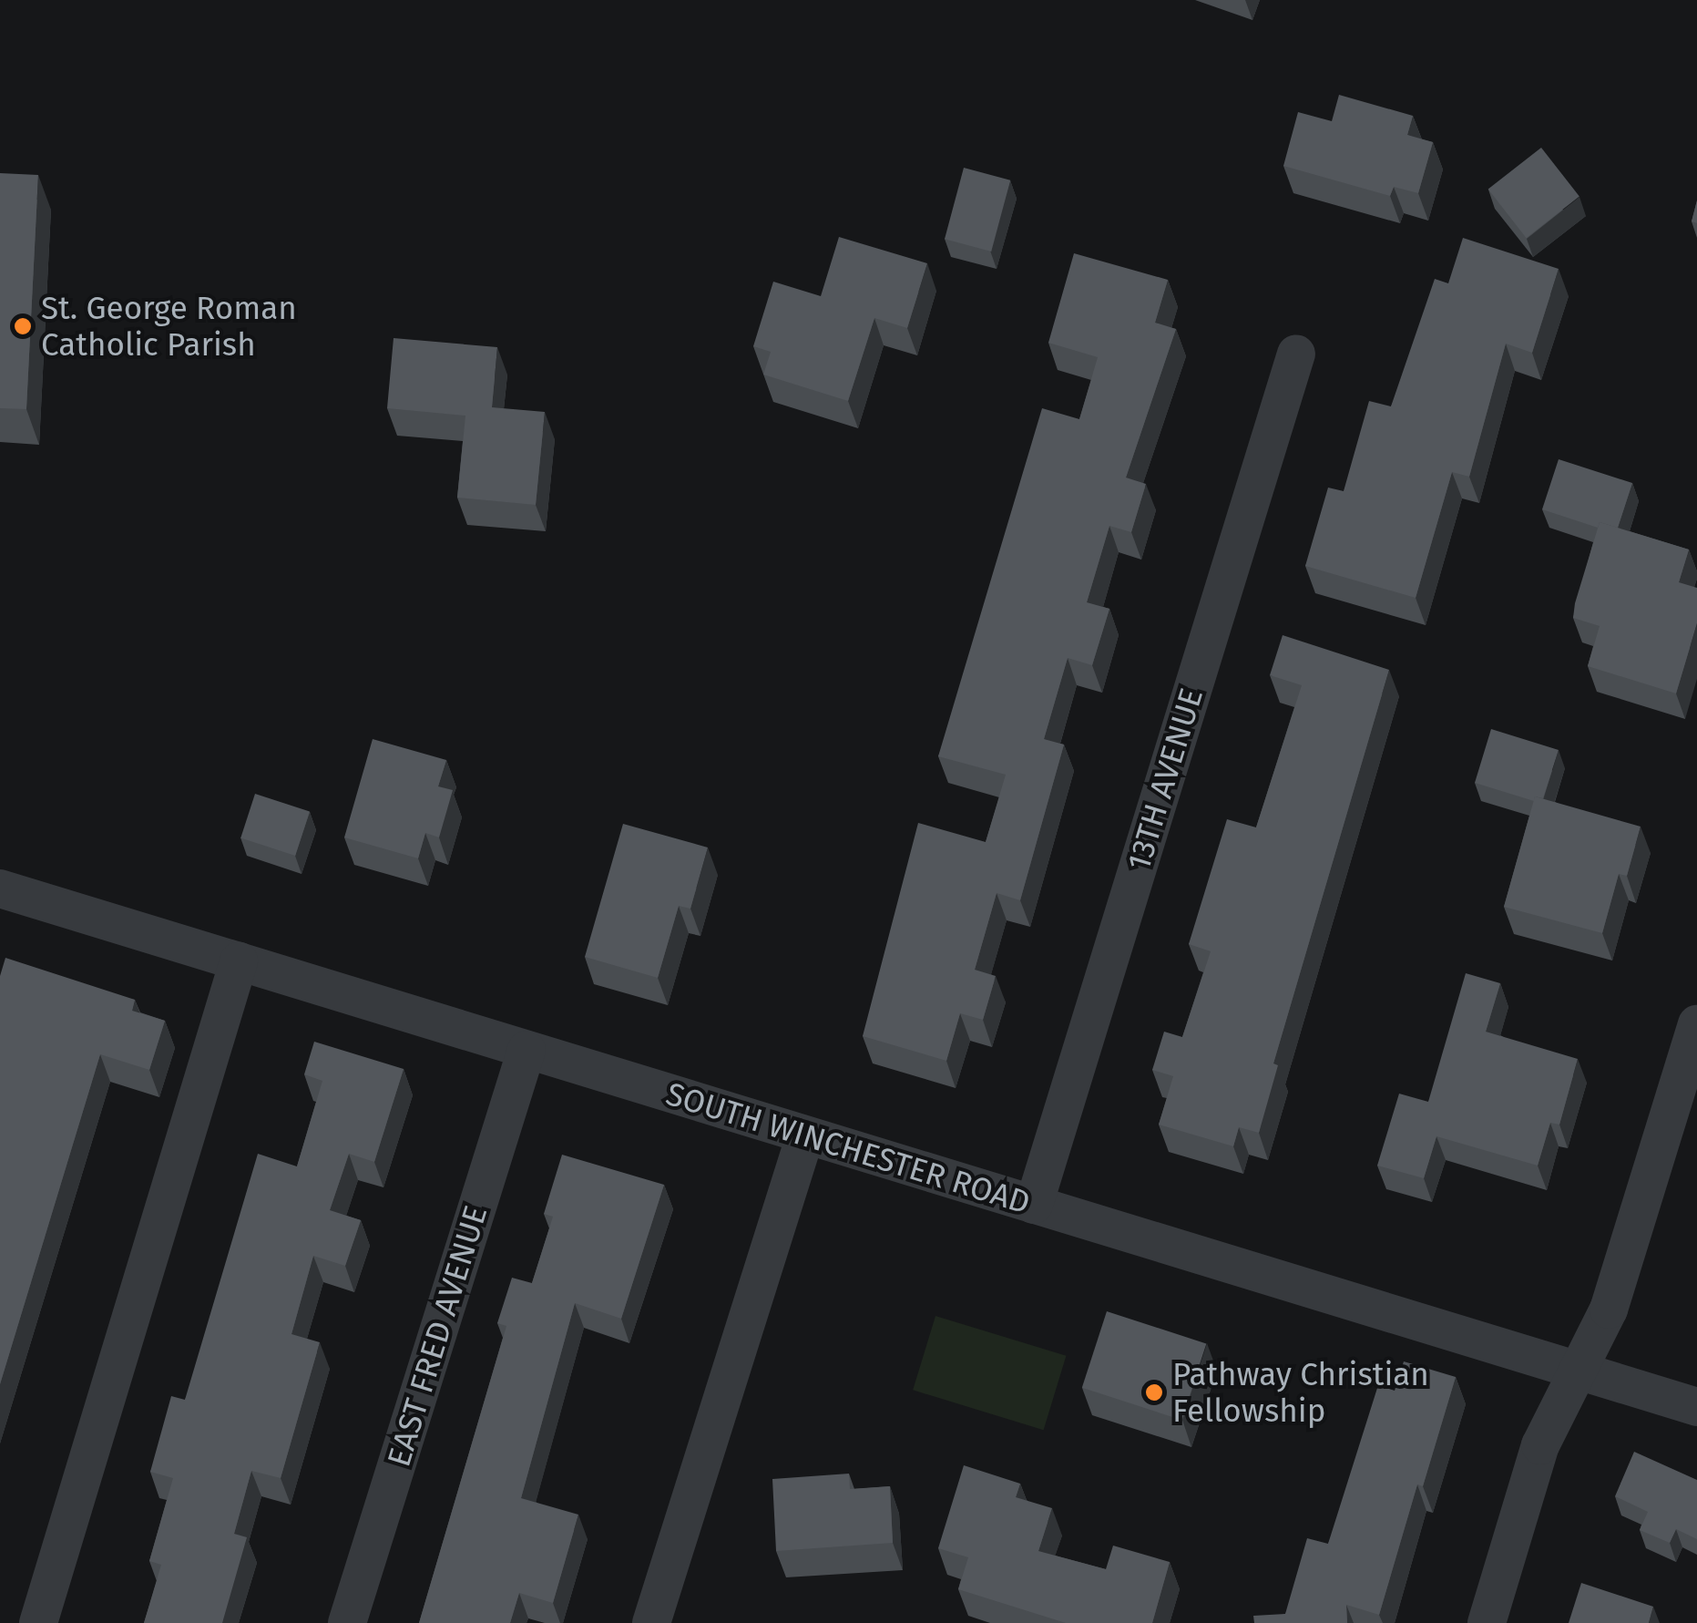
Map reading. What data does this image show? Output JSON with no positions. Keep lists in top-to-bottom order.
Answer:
{
  "streets": {
    "street": ["13TH AVENUE", "SOUTH WINCHESTER ROAD", "EAST FRED AVENUE"]
  },
  "crossings": [
    ["13TH AVENUE", "SOUTH WINCHESTER ROAD"],
    ["SOUTH WINCHESTER ROAD", "EAST FRED AVENUE"]
  ],
  "places": ["St. George Roman Catholic Parish", "Pathway Christian Fellowship"]
}
